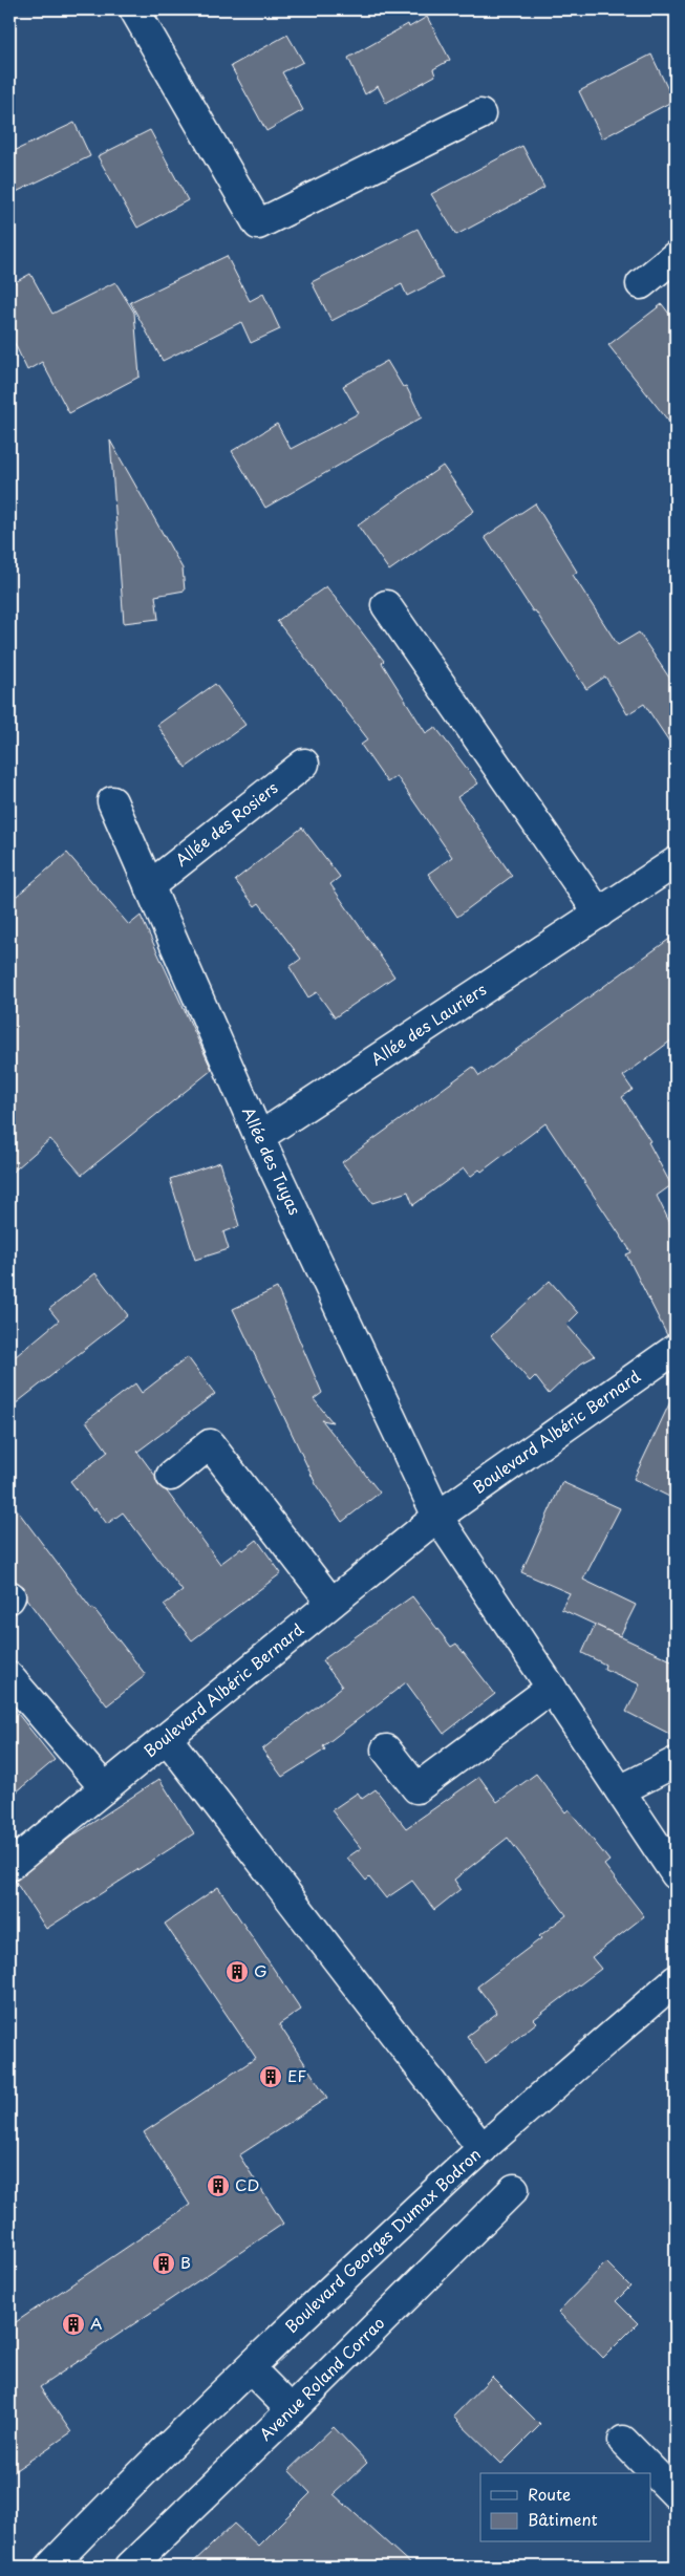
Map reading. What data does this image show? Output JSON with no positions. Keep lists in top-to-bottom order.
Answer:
{
  "streets": {
    "street": [
      "Allée des Rosiers",
      "Allée des Lauriers",
      "Allée des Tuyas",
      "Boulevard Albéric Bernard",
      "Boulevard Georges Dumax Bodron",
      "Avenue Roland Corrao"
    ]
  },
  "crossings": [
    ["Allée des Rosiers", "Allée des Tuyas"],
    ["Allée des Lauriers", "Allée des Tuyas"],
    ["Allée des Tuyas", "Boulevard Albéric Bernard"],
    ["Boulevard Albéric Bernard", "Boulevard Georges Dumax Bodron"]
  ],
  "places": {
    "building": [
      "G",
      "EF",
      "CD",
      "B",
      "A"
    ]
  },
  "legend": ["Route", "Bâtiment"]
}
